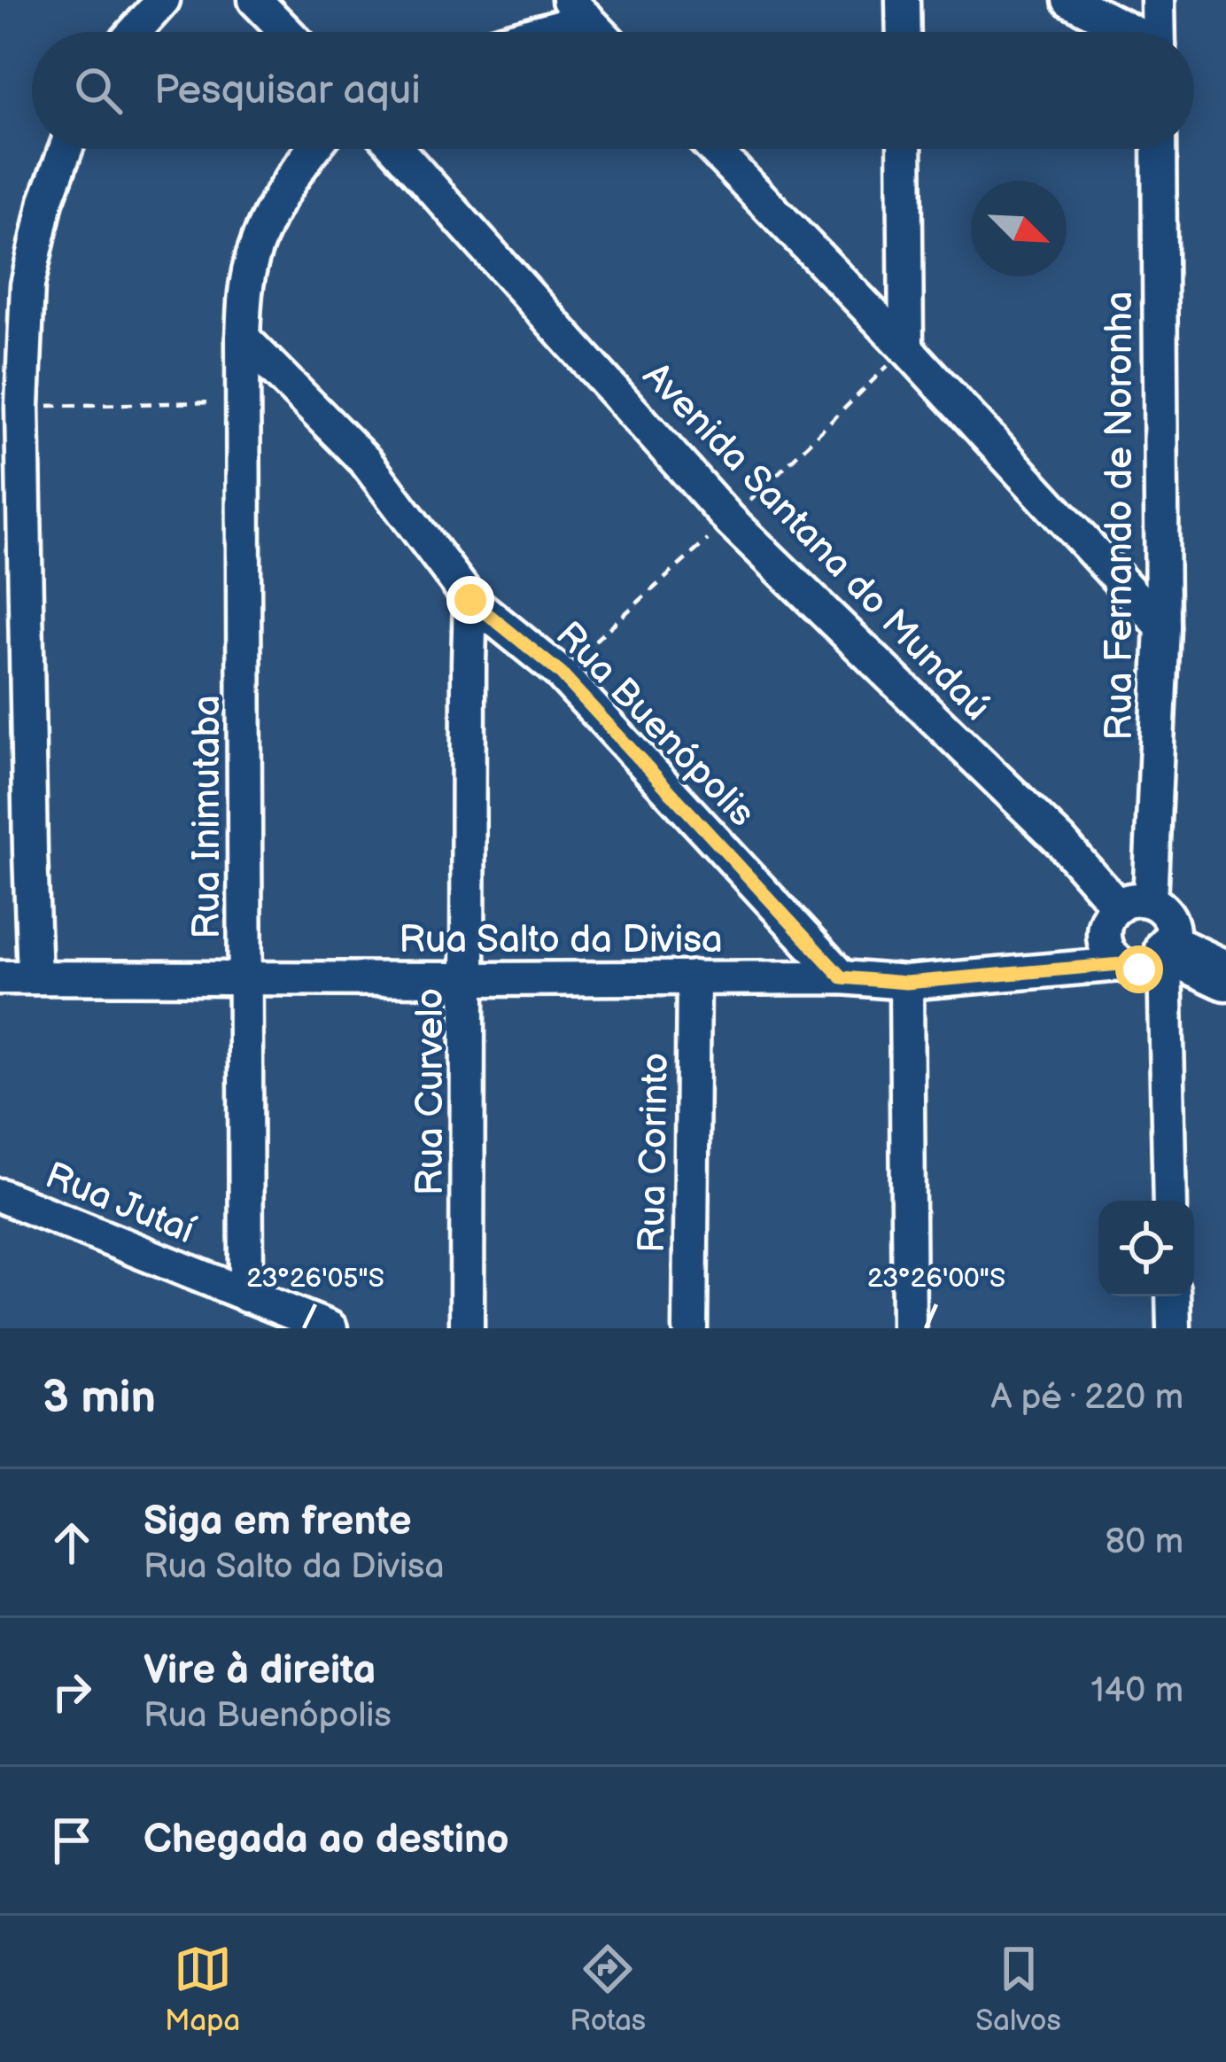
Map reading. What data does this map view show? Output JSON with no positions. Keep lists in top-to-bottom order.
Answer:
{
  "streets": {
    "street": [
      "Rua Fernando de Noronha",
      "Avenida Santana do Mundaú",
      "Rua Buenópolis",
      "Rua Inimutaba",
      "Rua Salto da Divisa",
      "Rua Curvelo",
      "Rua Corinto",
      "Rua Jutaí"
    ]
  },
  "crossings": [
    ["Rua Fernando de Noronha", "Avenida Santana do Mundaú"],
    ["Rua Fernando de Noronha", "Rua Salto da Divisa"],
    ["Avenida Santana do Mundaú", "Rua Salto da Divisa"],
    ["Rua Buenópolis", "Rua Inimutaba"],
    ["Rua Buenópolis", "Rua Salto da Divisa"],
    ["Rua Buenópolis", "Rua Curvelo"],
    ["Rua Inimutaba", "Rua Salto da Divisa"],
    ["Rua Inimutaba", "Rua Jutaí"],
    ["Rua Salto da Divisa", "Rua Curvelo"],
    ["Rua Salto da Divisa", "Rua Corinto"]
  ],
  "north": "bottom right",
  "page": {
    "search": "Pesquisar aqui",
    "heading": ["3 min", "A pé · 220 m"],
    "list": [
      ["Siga em frente", "Rua Salto da Divisa", "80 m"],
      ["Vire à direita", "Rua Buenópolis", "140 m"],
      "Chegada ao destino"
    ],
    "nav": ["Mapa", "Rotas", "Salvos"]
  },
  "coordinates": ["23°26'05\"S", "23°26'00\"S"]
}
